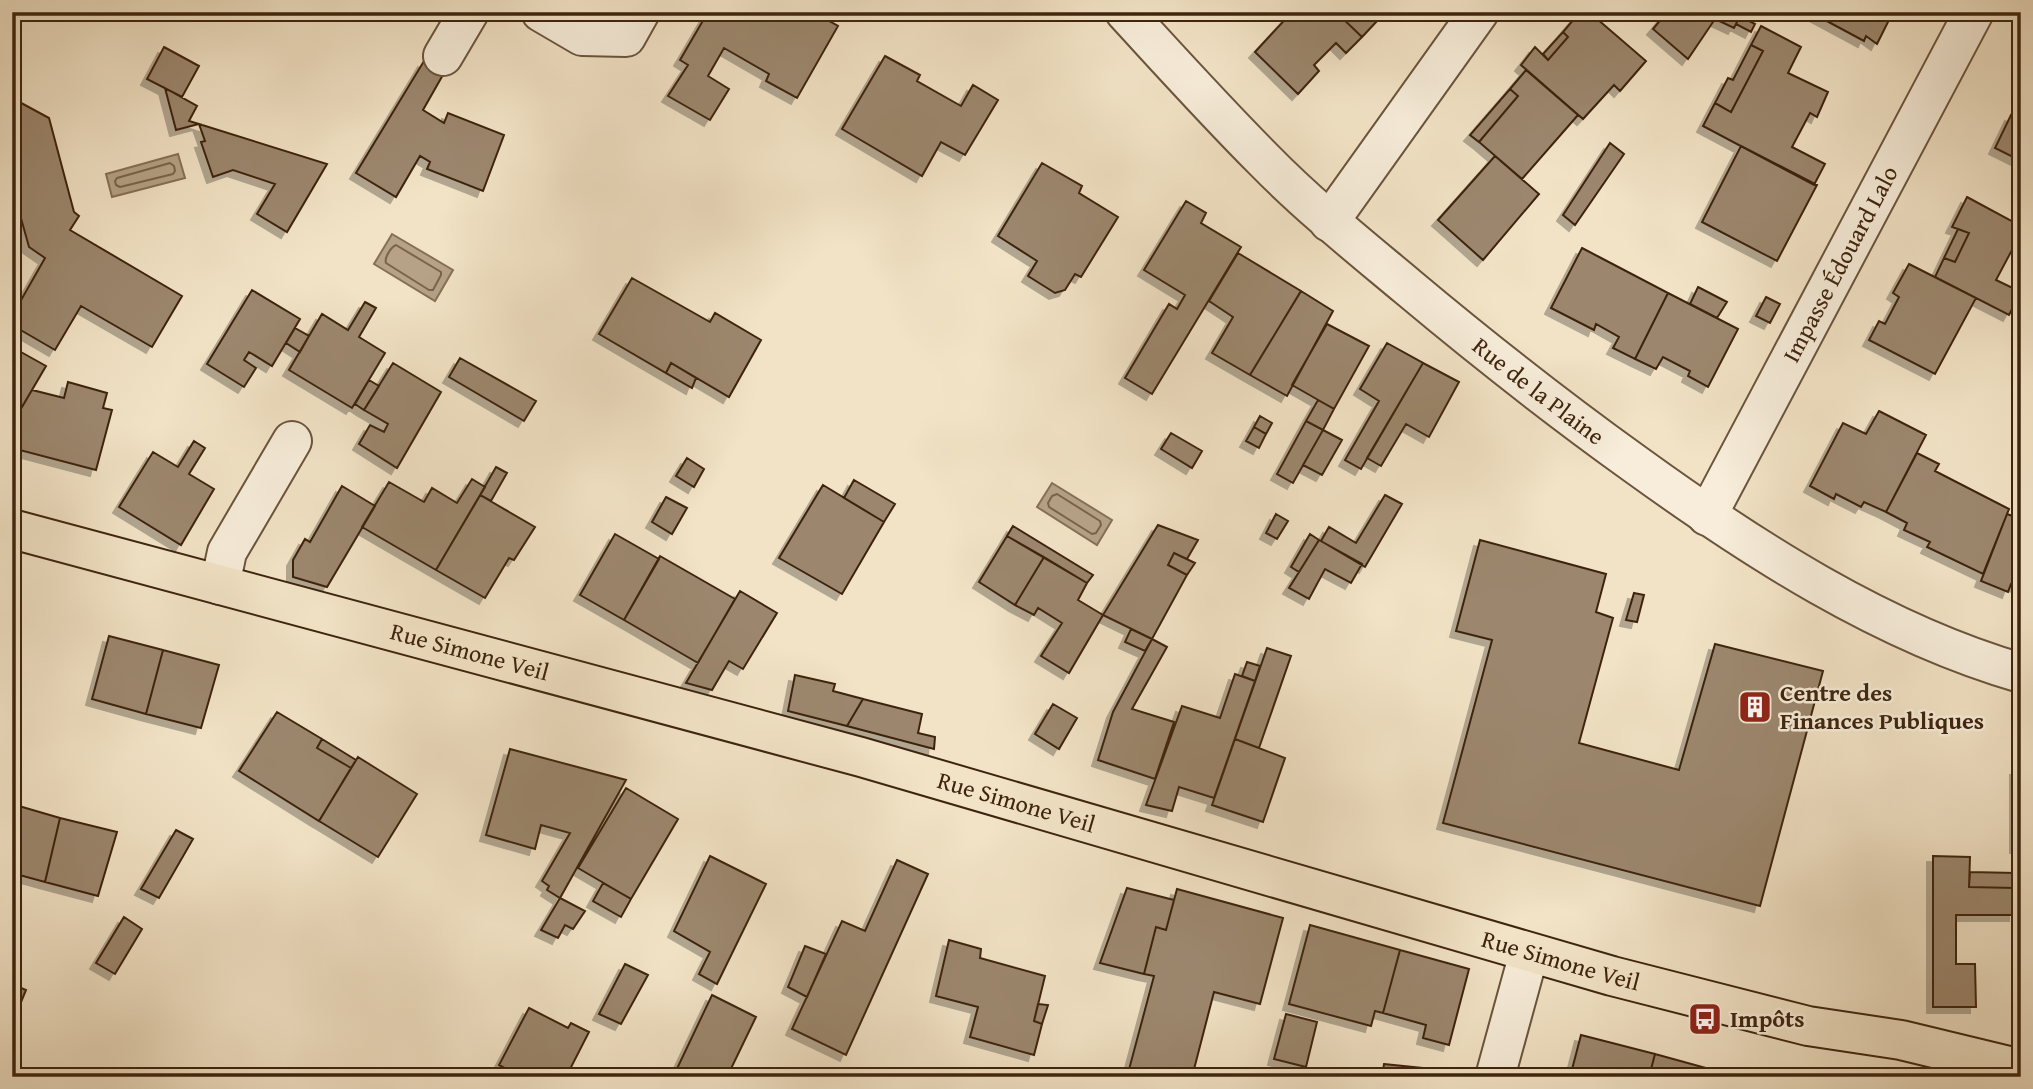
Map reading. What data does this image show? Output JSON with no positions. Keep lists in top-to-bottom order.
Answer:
{
  "streets": {
    "main road": ["Rue Simone Veil"],
    "street": ["Impasse Édouard Lalo", "Rue de la Plaine"]
  },
  "crossings": [
    ["Impasse Édouard Lalo", "Rue de la Plaine"]
  ],
  "places": {
    "building": ["Centre des Finances Publiques"],
    "bus stop": ["Impôts"]
  }
}
